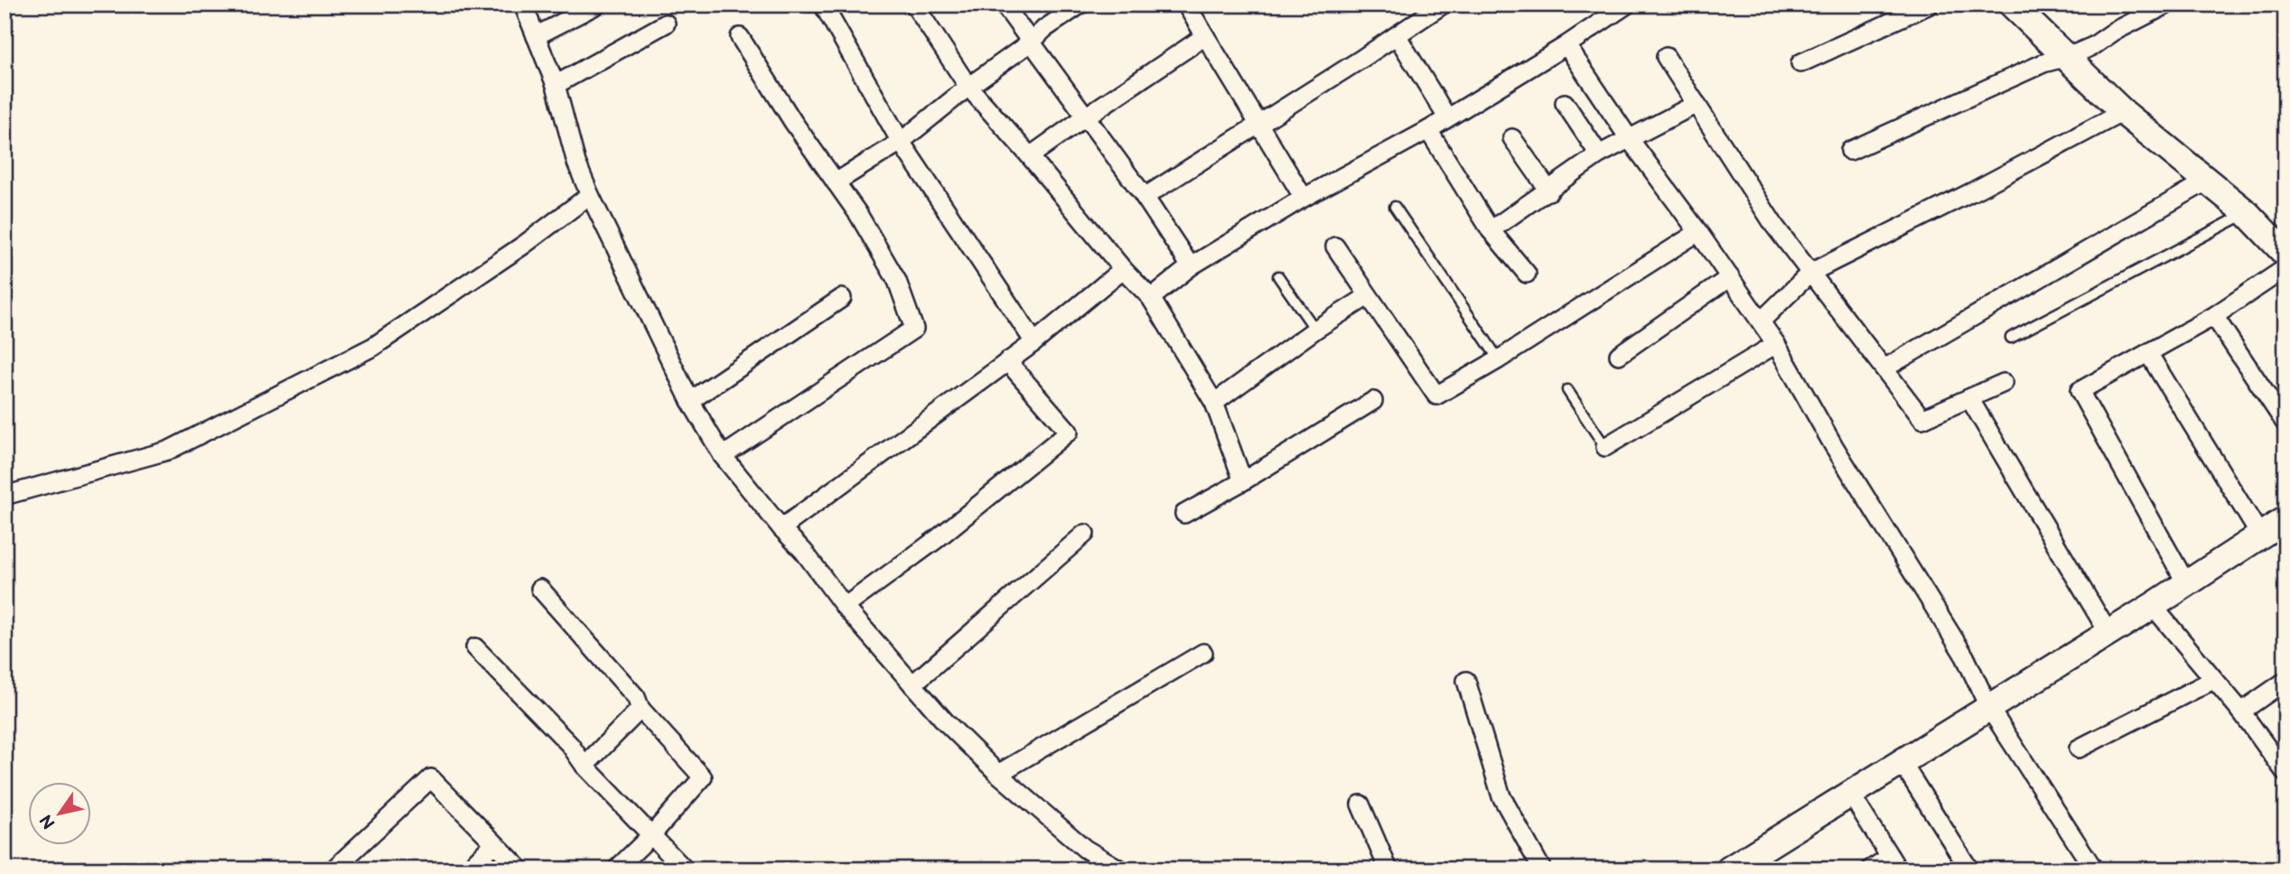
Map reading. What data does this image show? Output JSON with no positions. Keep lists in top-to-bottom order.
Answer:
{
  "north": "bottom left"
}
